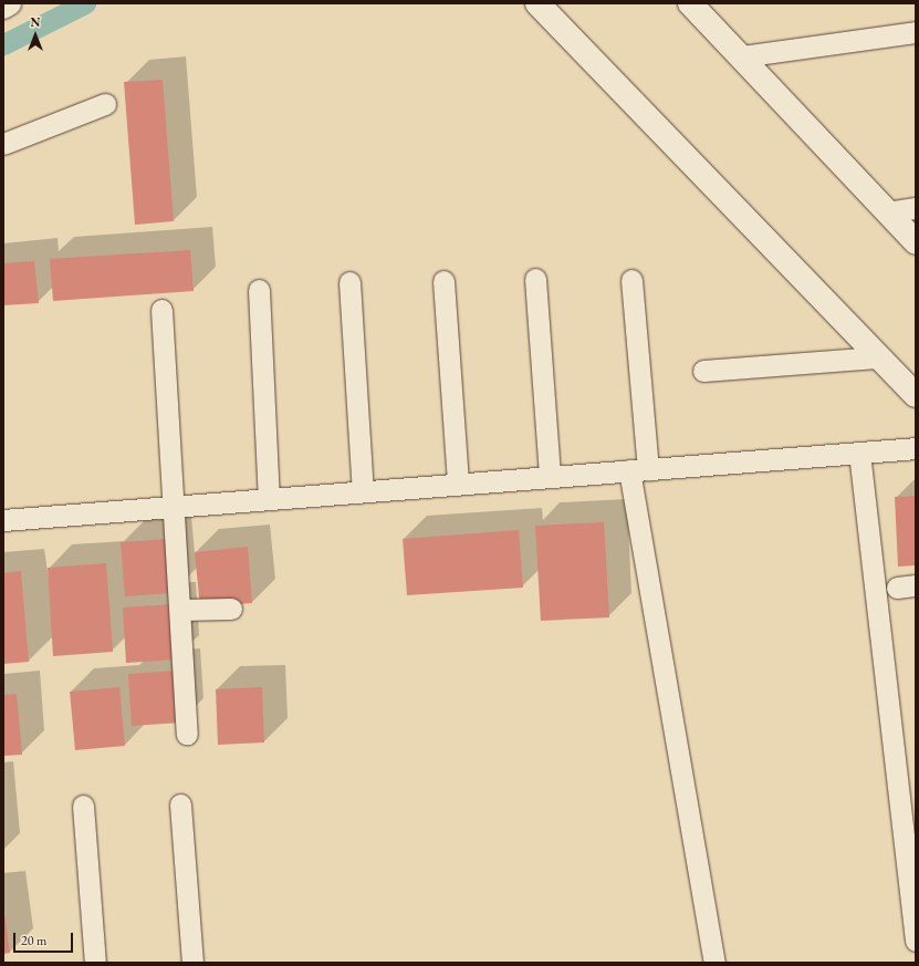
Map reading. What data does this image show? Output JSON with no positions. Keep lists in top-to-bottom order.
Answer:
{
  "scale_bar": "20 m",
  "north": "top"
}
